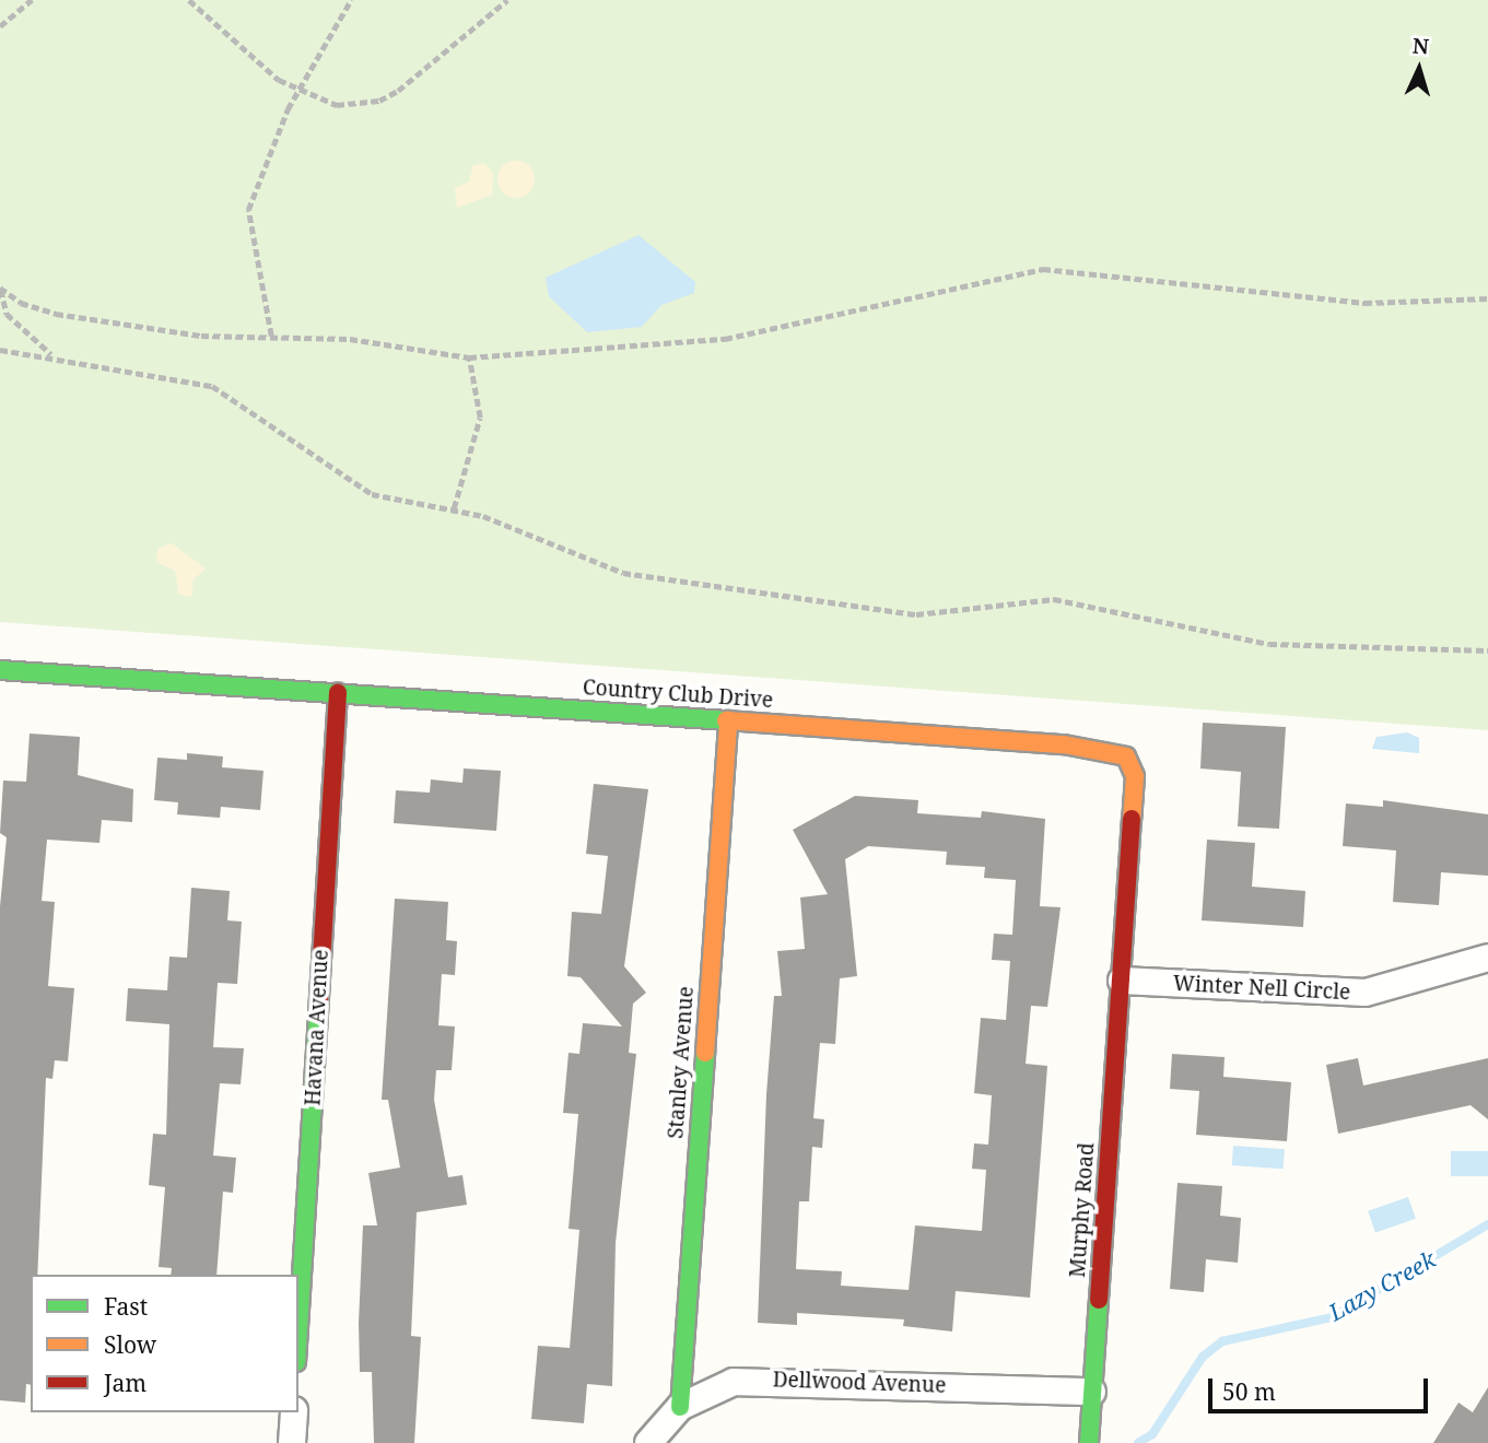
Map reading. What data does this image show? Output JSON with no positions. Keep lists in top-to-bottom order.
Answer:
{
  "streets": {
    "street": [
      "Country Club Drive",
      "Winter Nell Circle",
      "Havana Avenue",
      "Stanley Avenue",
      "Murphy Road",
      "Dellwood Avenue"
    ]
  },
  "crossings": [
    ["Country Club Drive", "Winter Nell Circle"],
    ["Country Club Drive", "Havana Avenue"],
    ["Country Club Drive", "Stanley Avenue"],
    ["Country Club Drive", "Murphy Road"],
    ["Winter Nell Circle", "Murphy Road"],
    ["Stanley Avenue", "Dellwood Avenue"],
    ["Murphy Road", "Dellwood Avenue"]
  ],
  "water": ["Lazy Creek"],
  "legend": ["Fast", "Slow", "Jam"],
  "scale_bar": "50 m",
  "north": "top"
}
